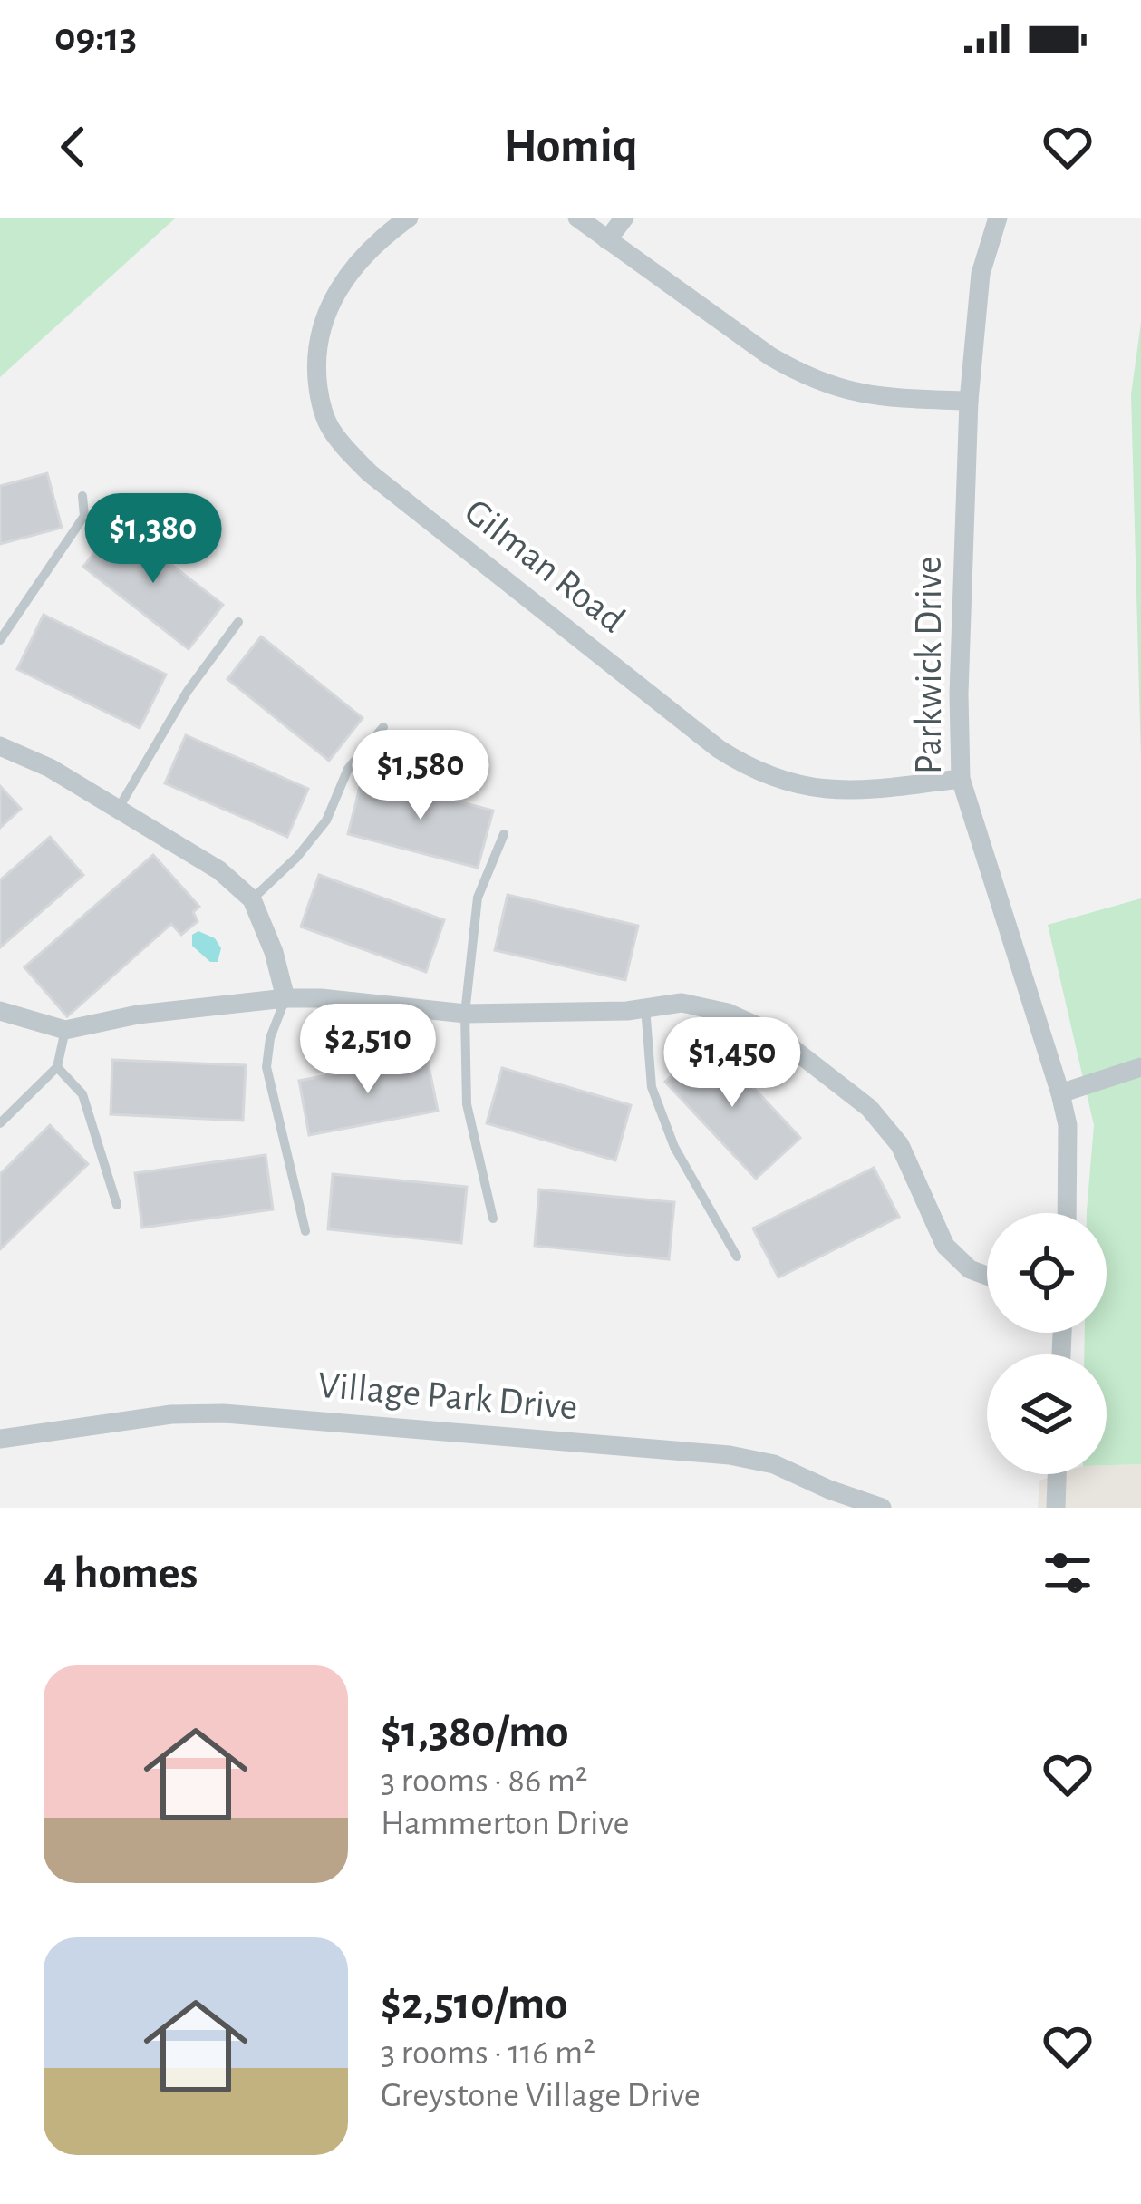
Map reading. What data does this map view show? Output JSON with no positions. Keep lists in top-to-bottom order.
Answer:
{
  "streets": {
    "street": ["Gilman Road", "Parkwick Drive", "Village Park Drive"]
  },
  "crossings": [
    ["Gilman Road", "Parkwick Drive"]
  ],
  "page": {
    "status": "09:13",
    "header": "Homiq",
    "price": [
      "$1,380",
      "$1,580",
      "$2,510",
      "$1,450"
    ],
    "heading": "4 homes",
    "list": [
      {
        "name": "$1,380/mo",
        "note": "3 rooms · 86 m² · Hammerton Drive"
      },
      {
        "name": "$2,510/mo",
        "note": "3 rooms · 116 m² · Greystone Village Drive"
      }
    ]
  }
}
